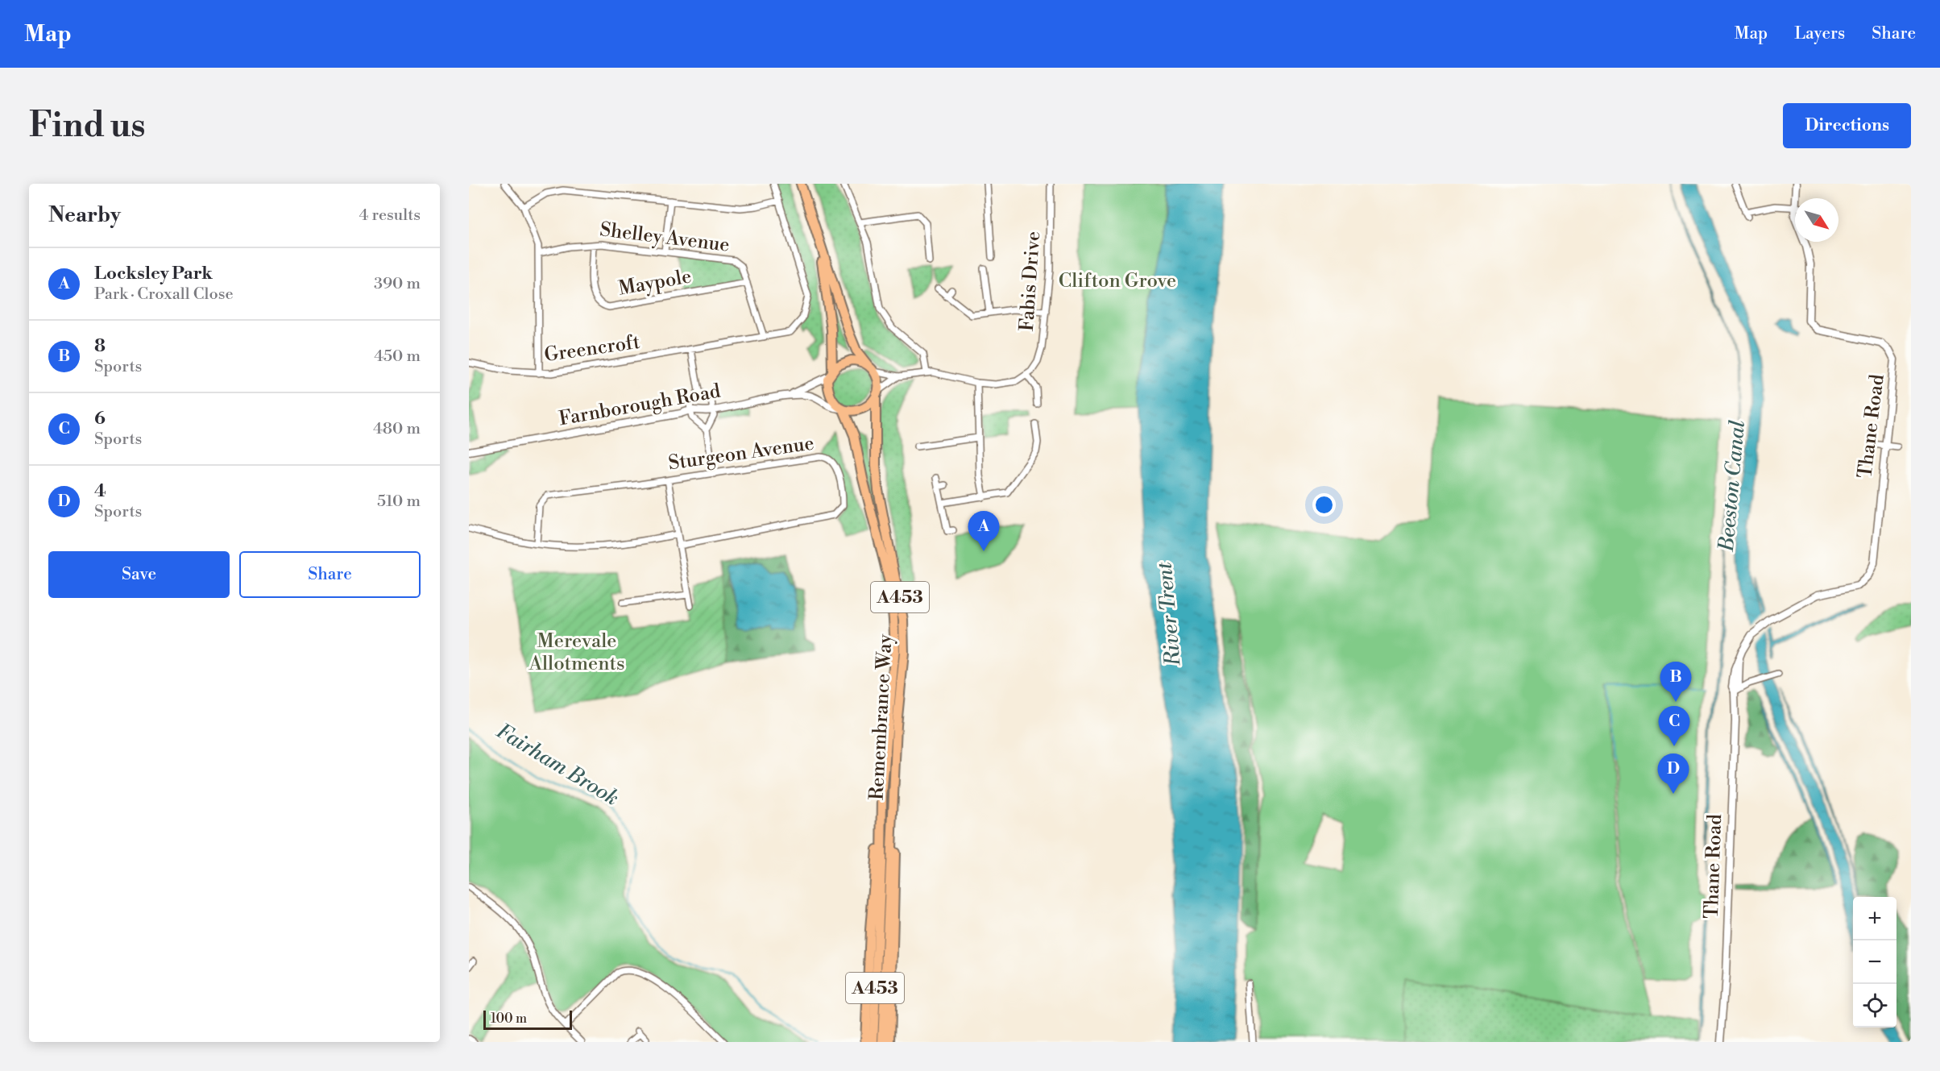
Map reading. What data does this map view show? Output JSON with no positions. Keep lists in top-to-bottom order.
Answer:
{
  "streets": {
    "highway": ["A453", "Remembrance Way"],
    "street": [
      "Shelley Avenue",
      "Fabis Drive",
      "Maypole",
      "Greencroft",
      "Farnborough Road",
      "Thane Road",
      "Sturgeon Avenue"
    ]
  },
  "crossings": [
    ["Shelley Avenue", "Maypole"],
    ["Shelley Avenue", "Greencroft"],
    ["Farnborough Road", "Remembrance Way"]
  ],
  "water": ["Beeston Canal", "River Trent", "Fairham Brook"],
  "parks": ["Clifton Grove", "Merevale Allotments"],
  "scale_bar": "100 m",
  "north": "bottom right",
  "page": {
    "header": "Map",
    "nav": ["Map", "Layers", "Share"],
    "buttons": [
      "Directions",
      ["Save", "Share"]
    ],
    "title": "Find us",
    "heading": ["Nearby", "4 results"],
    "list": [
      {
        "mark": "A",
        "name": "Locksley Park",
        "note": "Park · Croxall Close",
        "value": "390 m"
      },
      {
        "mark": "B",
        "name": "8",
        "note": "Sports",
        "value": "450 m"
      },
      {
        "mark": "C",
        "name": "6",
        "note": "Sports",
        "value": "480 m"
      },
      {
        "mark": "D",
        "name": "4",
        "note": "Sports",
        "value": "510 m"
      }
    ],
    "pins": [
      "A",
      "B",
      "C",
      "D"
    ],
    "map_buttons": ["+", "−"],
    "scale": "100 m"
  }
}
